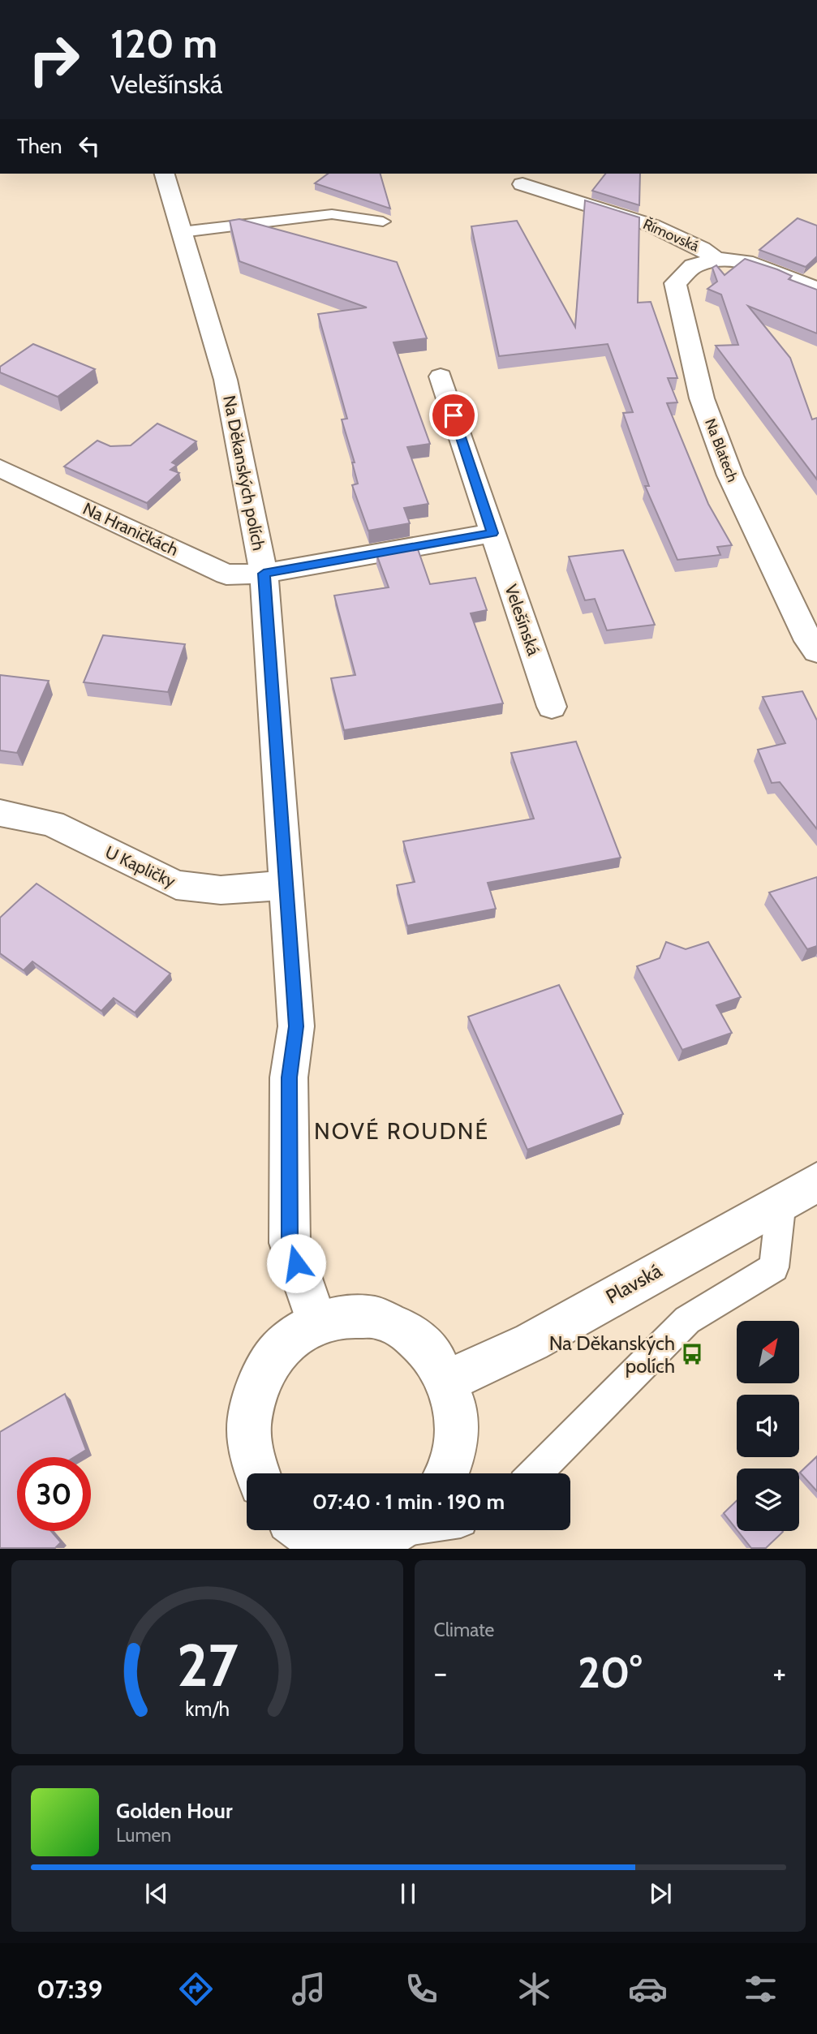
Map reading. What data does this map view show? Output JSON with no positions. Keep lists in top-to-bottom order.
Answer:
{
  "streets": {
    "street": [
      "Římovská",
      "Na Blatech",
      "Na Děkanských polích",
      "Na Hraničkách",
      "Velešínská",
      "U Kapličky",
      "Plavská"
    ]
  },
  "crossings": [
    ["Římovská", "Na Blatech"],
    ["Na Děkanských polích", "Na Hraničkách"],
    ["Na Děkanských polích", "U Kapličky"]
  ],
  "districts": ["NOVÉ ROUDNÉ"],
  "places": {
    "bus stop": ["Na Děkanských polích"]
  },
  "north": "top right",
  "page": {
    "turn": ["120 m", "Velešínská"],
    "then": "Then",
    "limit": "30",
    "trip": "07:40 · 1 min · 190 m",
    "tile": "Climate",
    "heat": ["−", "20°", "+"],
    "song": ["Golden Hour", "Lumen"],
    "tabs": "07:39",
    "gauge": ["27", "km/h"]
  }
}
